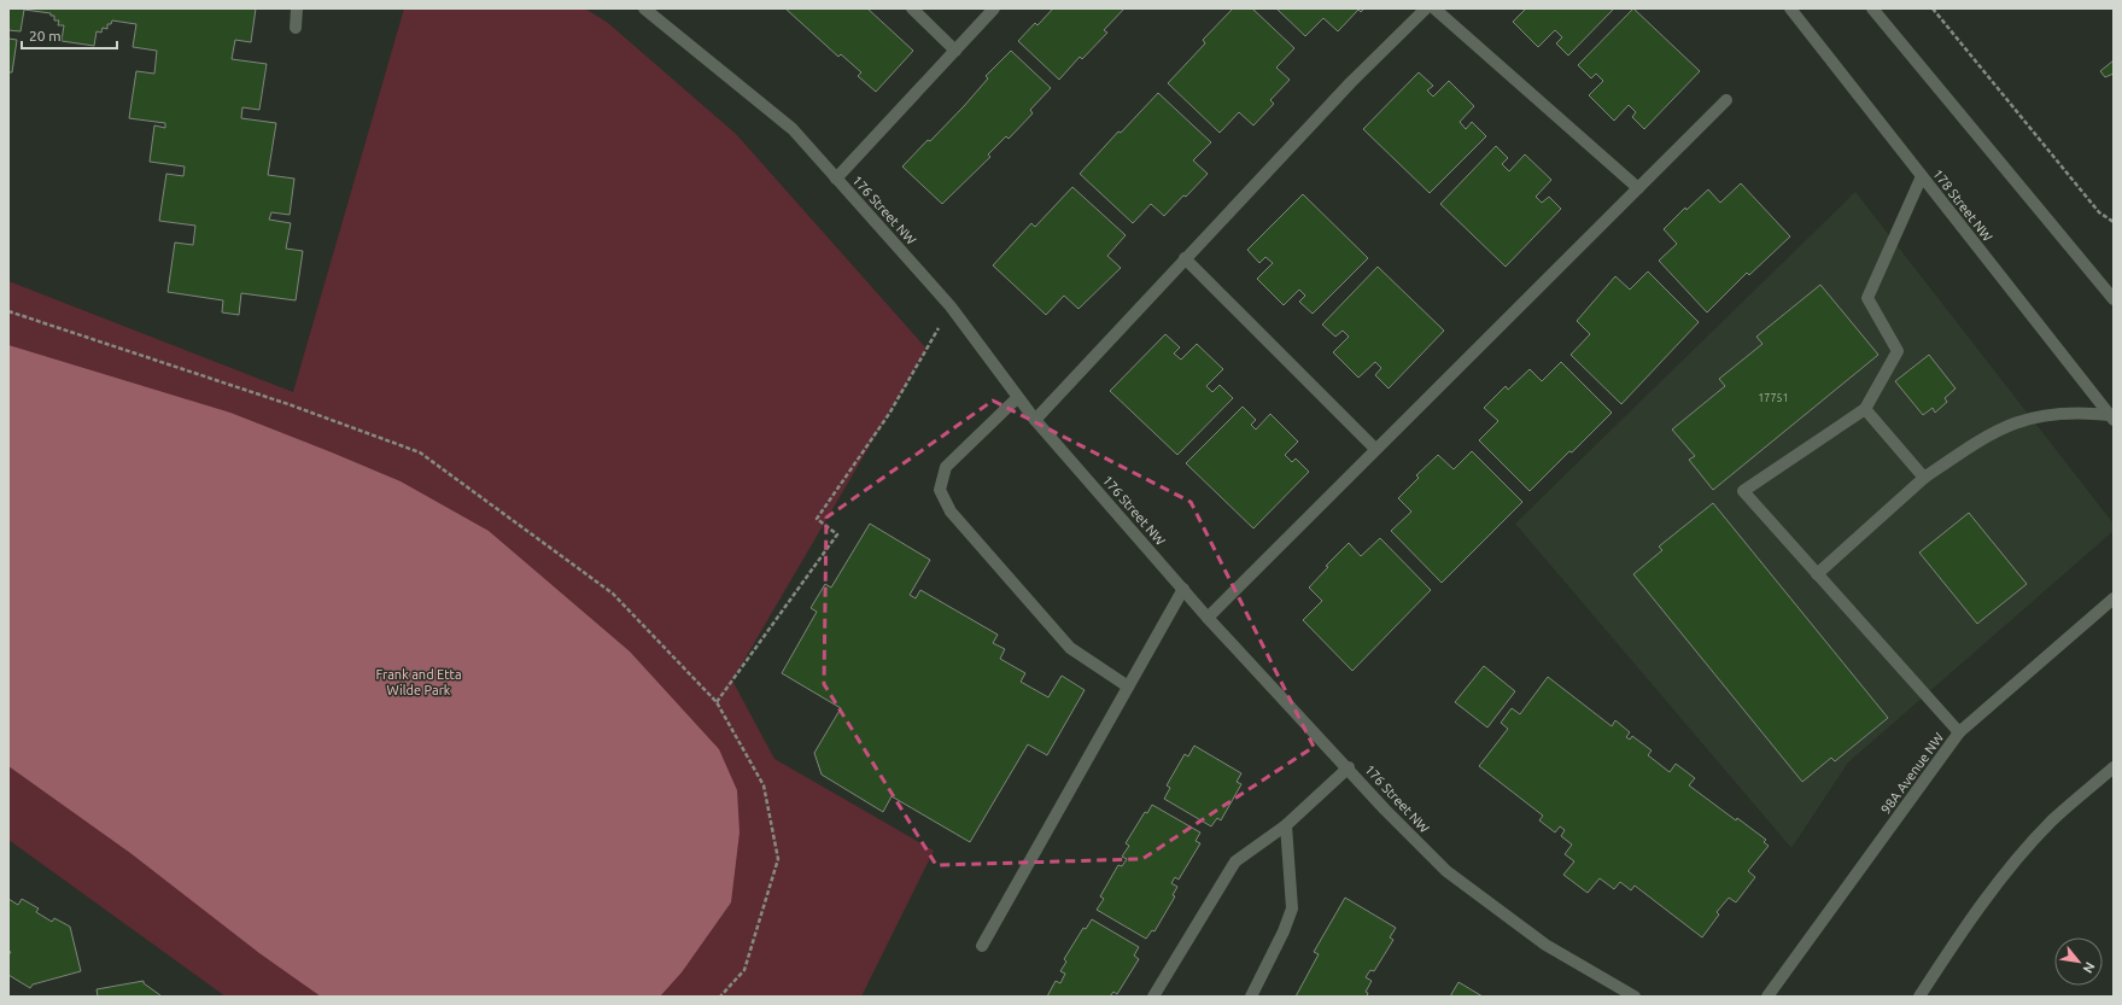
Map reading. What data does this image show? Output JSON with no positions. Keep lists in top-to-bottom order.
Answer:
{
  "streets": {
    "street": ["178 Street NW", "176 Street NW", "98A Avenue NW"]
  },
  "parks": ["Frank and Etta Wilde Park"],
  "house_numbers": ["17751"],
  "scale_bar": "20 m",
  "north": "bottom right"
}
